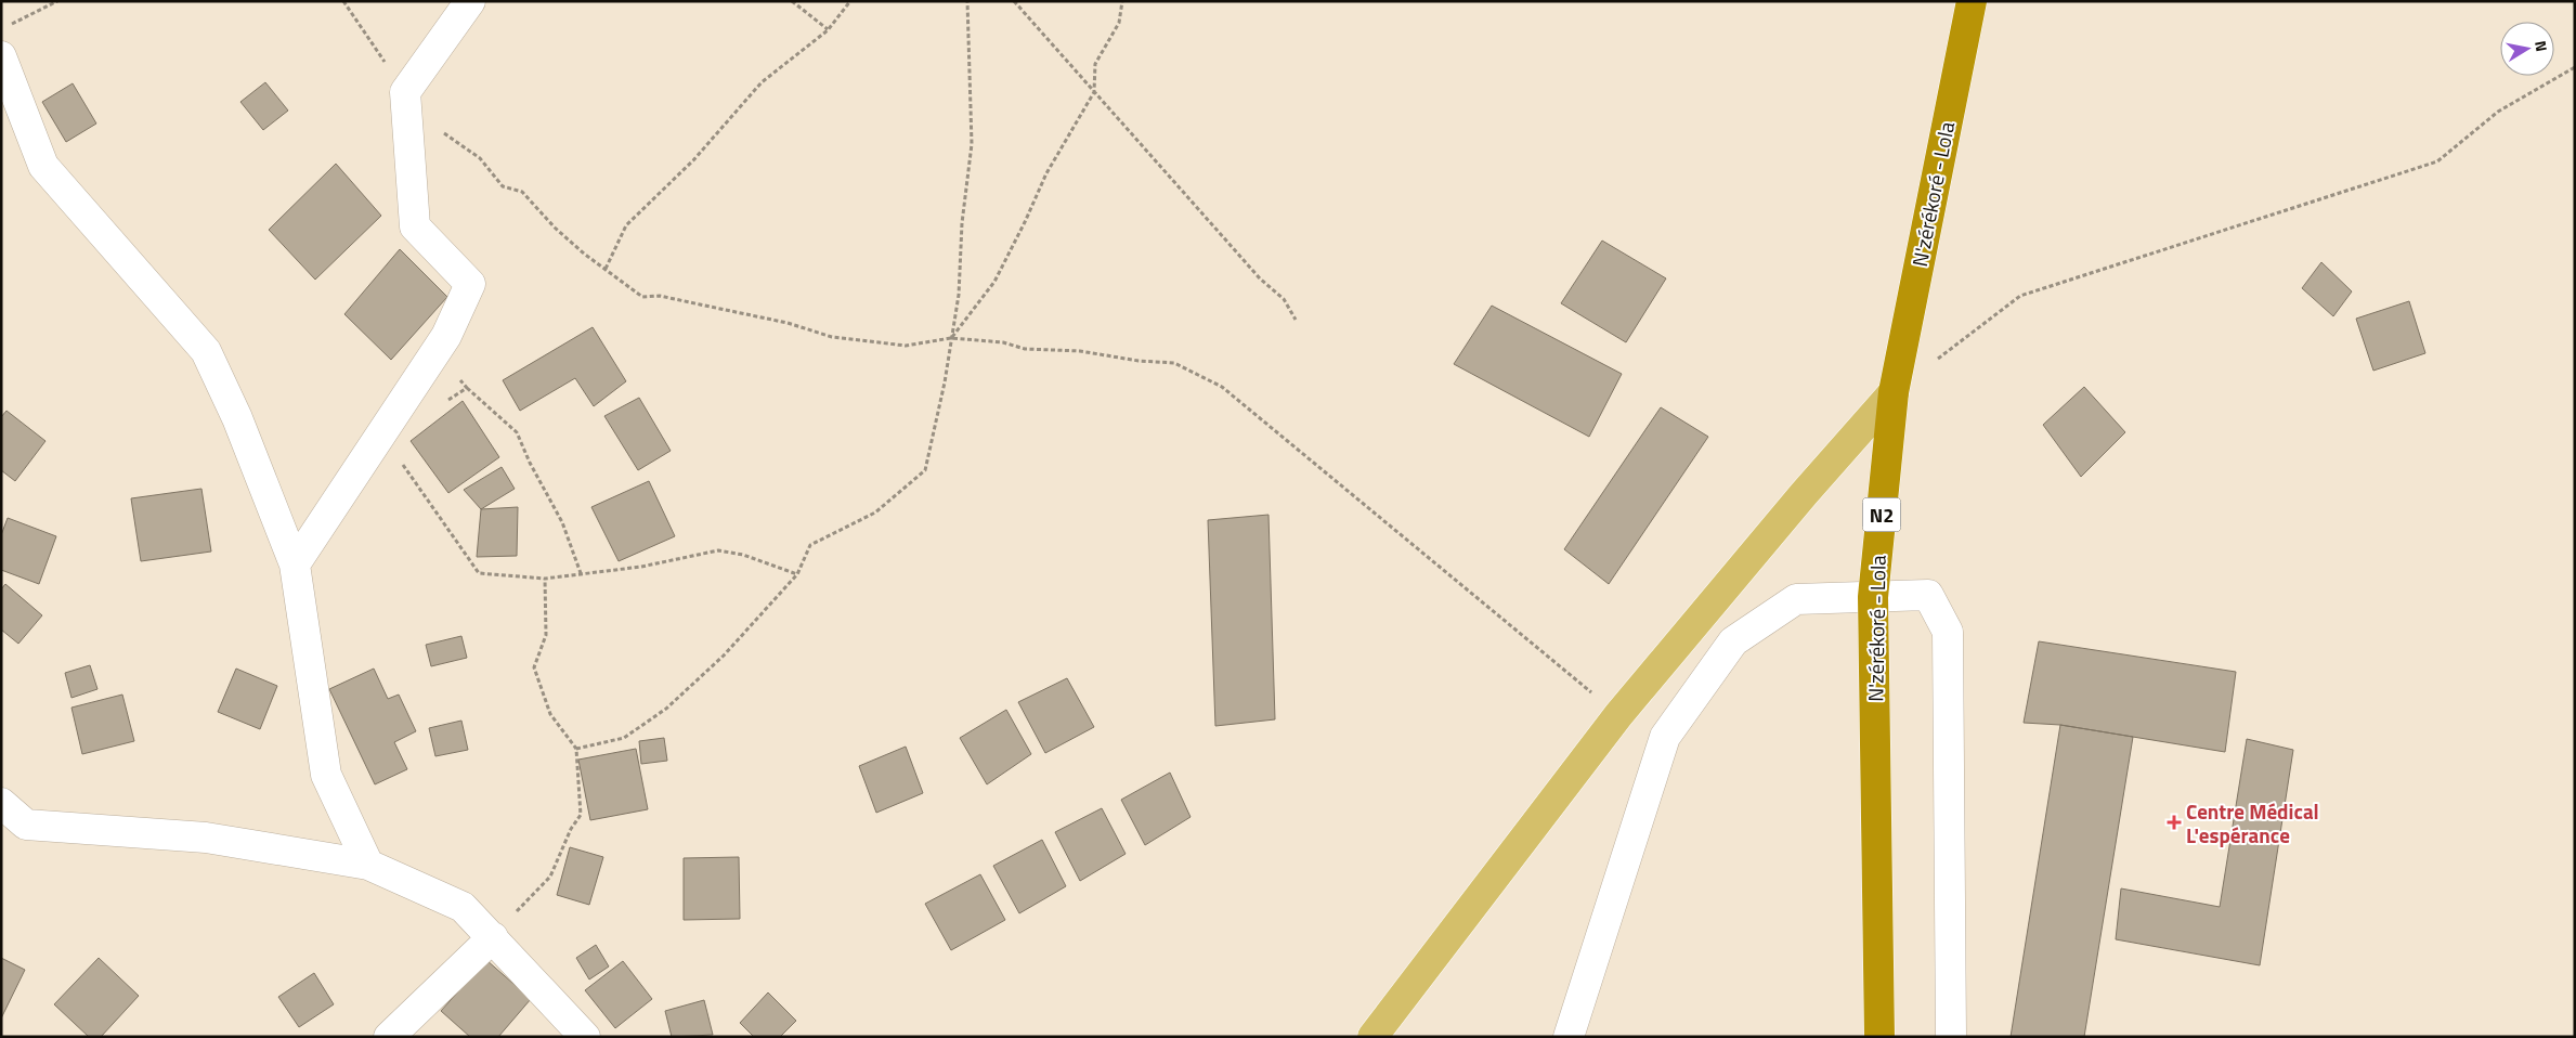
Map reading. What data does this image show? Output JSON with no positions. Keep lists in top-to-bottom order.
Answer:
{
  "streets": {
    "highway": ["N'zérékoré - Lola", "N2"]
  },
  "places": {
    "health": ["Centre Médical L'espérance"]
  },
  "north": "right"
}
